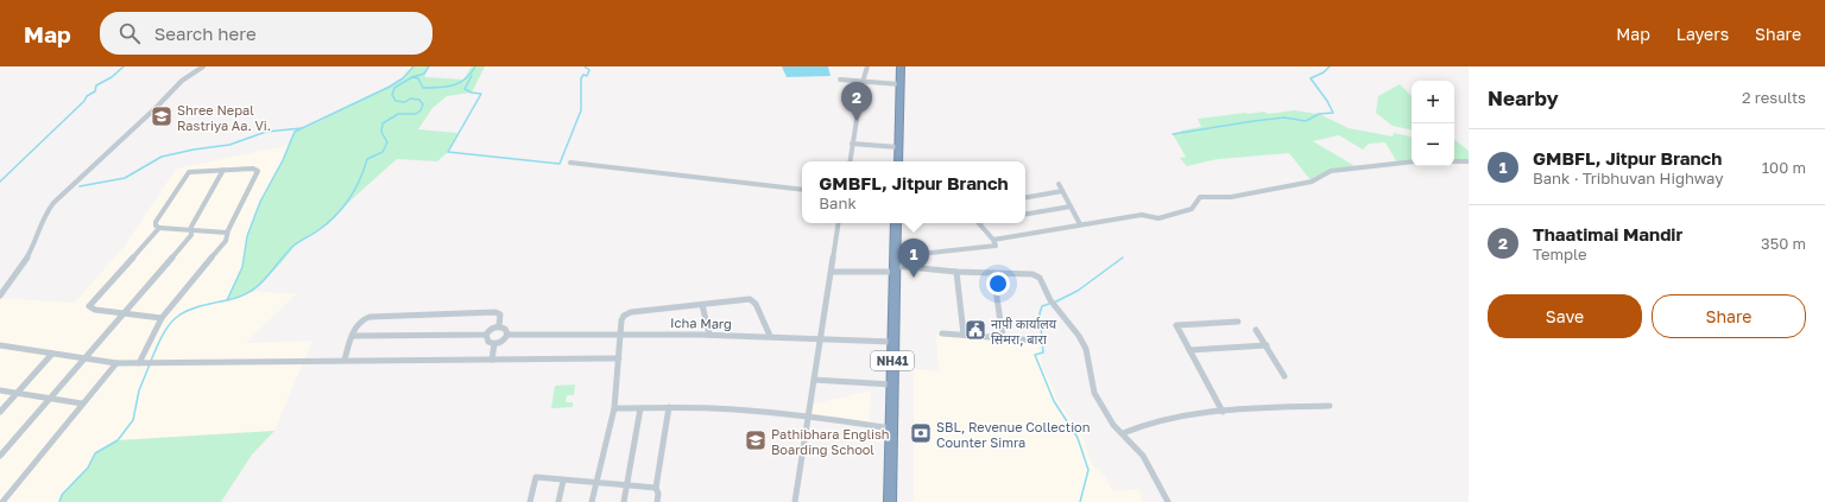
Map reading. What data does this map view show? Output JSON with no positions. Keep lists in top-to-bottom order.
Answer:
{
  "streets": {
    "highway": ["NH41"],
    "street": ["Icha Marg"]
  },
  "crossings": [
    ["Icha Marg", "NH41"]
  ],
  "places": {
    "school or university": ["Shree Nepal Rastriya Aa. Vi.", "Pathibhara English Boarding School"],
    "public building": ["नापी कार्यालय सिमरा, बारा"],
    "bank": ["SBL, Revenue Collection Counter Simra"]
  },
  "page": {
    "header": "Map",
    "search": "Search here",
    "nav": ["Map", "Layers", "Share"],
    "heading": ["Nearby", "2 results"],
    "map_buttons": ["+", "−"],
    "pins": ["2", "1"],
    "list": [
      {
        "mark": "1",
        "name": "GMBFL, Jitpur Branch",
        "note": "Bank · Tribhuvan Highway",
        "value": "100 m"
      },
      {
        "mark": "2",
        "name": "Thaatimai Mandir",
        "note": "Temple",
        "value": "350 m"
      }
    ],
    "popup": ["GMBFL, Jitpur Branch", "Bank"],
    "buttons": ["Save", "Share"]
  }
}
